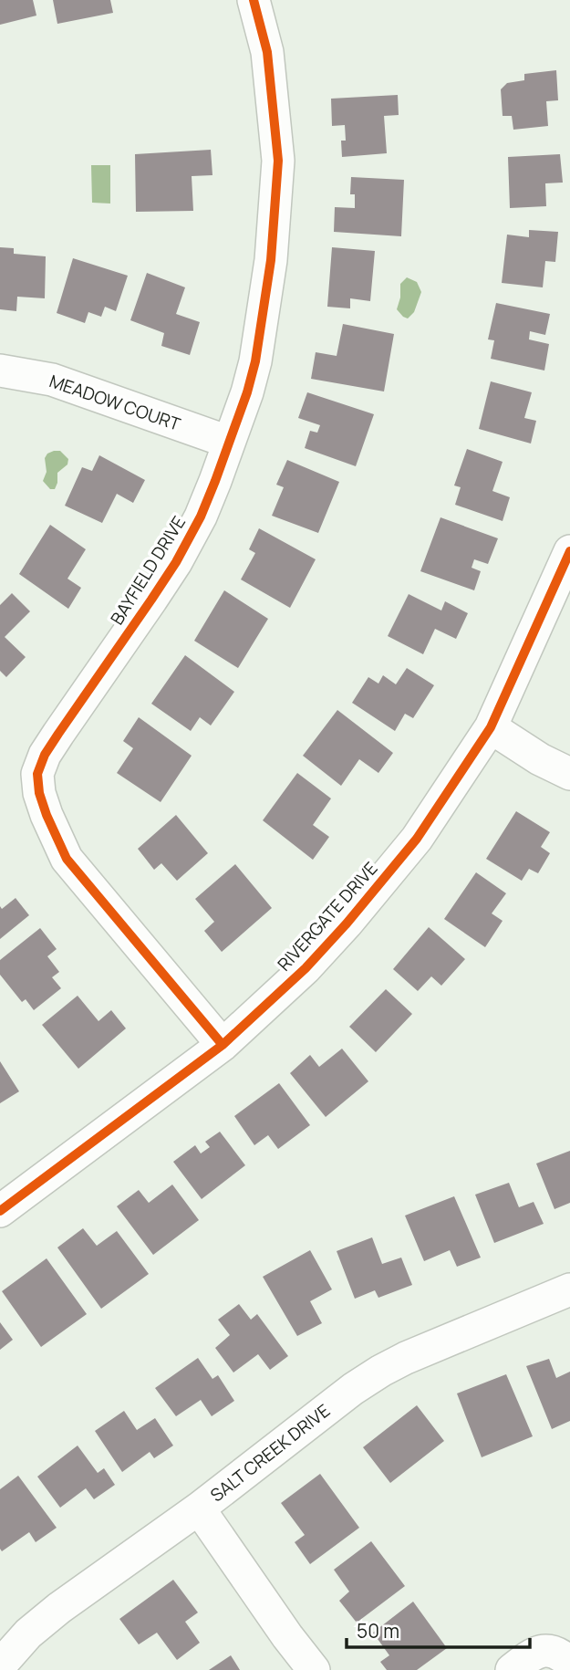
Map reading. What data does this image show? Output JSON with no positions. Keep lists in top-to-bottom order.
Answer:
{
  "streets": {
    "street": [
      "MEADOW COURT",
      "BAYFIELD DRIVE",
      "RIVERGATE DRIVE",
      "SALT CREEK DRIVE"
    ]
  },
  "crossings": [
    ["MEADOW COURT", "BAYFIELD DRIVE"],
    ["BAYFIELD DRIVE", "RIVERGATE DRIVE"]
  ],
  "scale_bar": "50 m"
}
